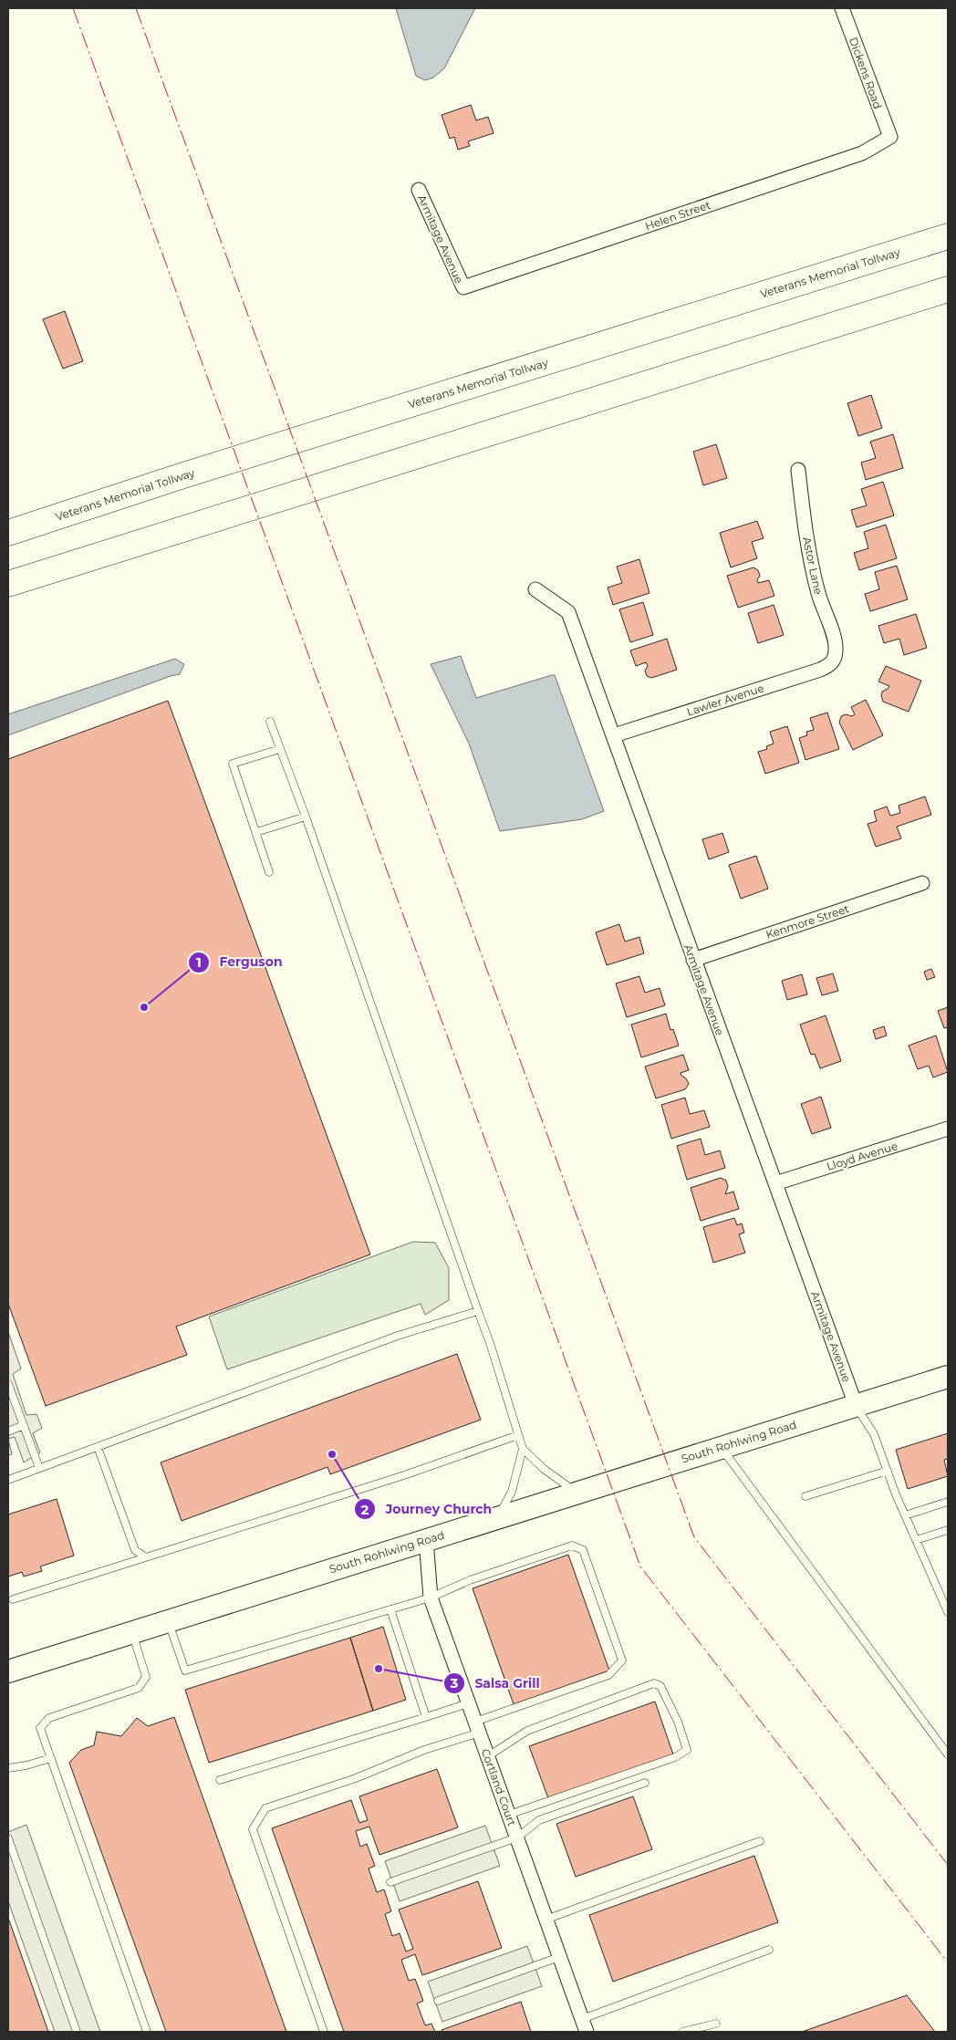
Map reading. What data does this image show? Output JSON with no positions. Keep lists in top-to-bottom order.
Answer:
{
  "streets": {
    "highway": ["Veterans Memorial Tollway"],
    "main road": ["South Rohlwing Road"],
    "street": [
      "Dickens Road",
      "Helen Street",
      "Armitage Avenue",
      "Astor Lane",
      "Lawler Avenue",
      "Kenmore Street",
      "Lloyd Avenue",
      "Cortland Court"
    ]
  },
  "crossings": [
    ["Dickens Road", "Helen Street"],
    ["Helen Street", "Armitage Avenue"],
    ["Armitage Avenue", "Lawler Avenue"],
    ["Armitage Avenue", "Kenmore Street"],
    ["Armitage Avenue", "Lloyd Avenue"],
    ["Armitage Avenue", "South Rohlwing Road"],
    ["Astor Lane", "Lawler Avenue"],
    ["South Rohlwing Road", "Cortland Court"]
  ],
  "places": ["Ferguson", "Journey Church", "Salsa Grill"]
}
